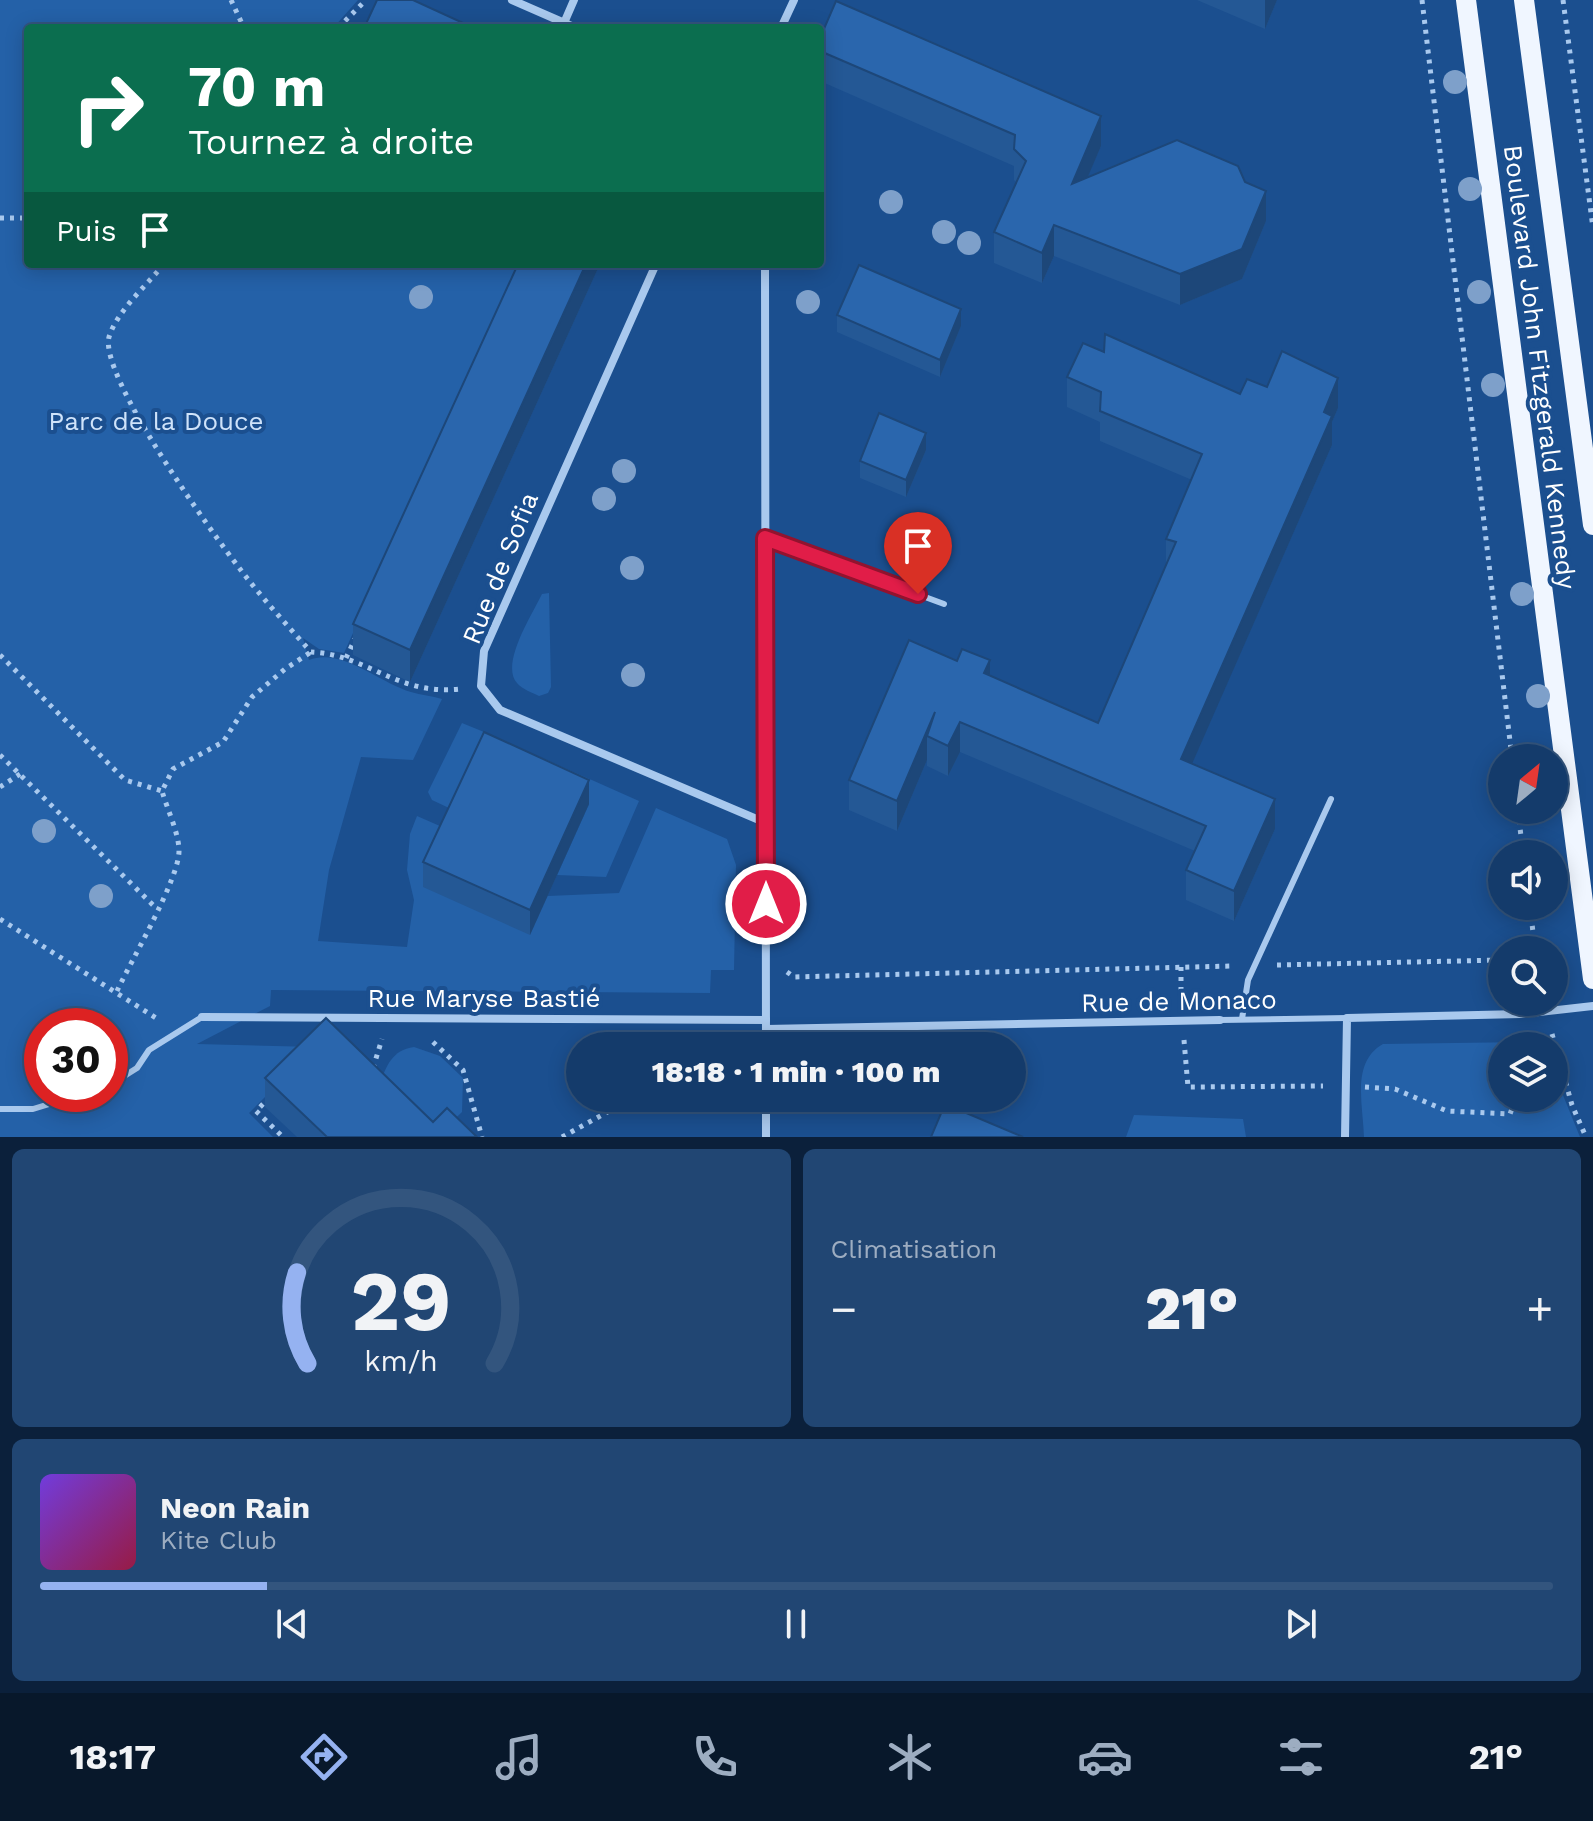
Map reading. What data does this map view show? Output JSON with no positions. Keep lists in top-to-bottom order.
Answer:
{
  "streets": {
    "main road": ["Boulevard John Fitzgerald Kennedy"],
    "street": ["Rue de Sofia", "Rue Maryse Bastié", "Rue de Monaco"]
  },
  "crossings": [
    ["Rue Maryse Bastié", "Rue de Monaco"]
  ],
  "parks": ["Parc de la Douce"],
  "north": "top right",
  "page": {
    "turn": ["70 m", "Tournez à droite"],
    "then": "Puis",
    "limit": "30",
    "trip": "18:18 · 1 min · 100 m",
    "tile": "Climatisation",
    "heat": ["−", "21°", "+"],
    "song": ["Neon Rain", "Kite Club"],
    "tabs": ["18:17", "21°"],
    "gauge": ["29", "km/h"]
  }
}
